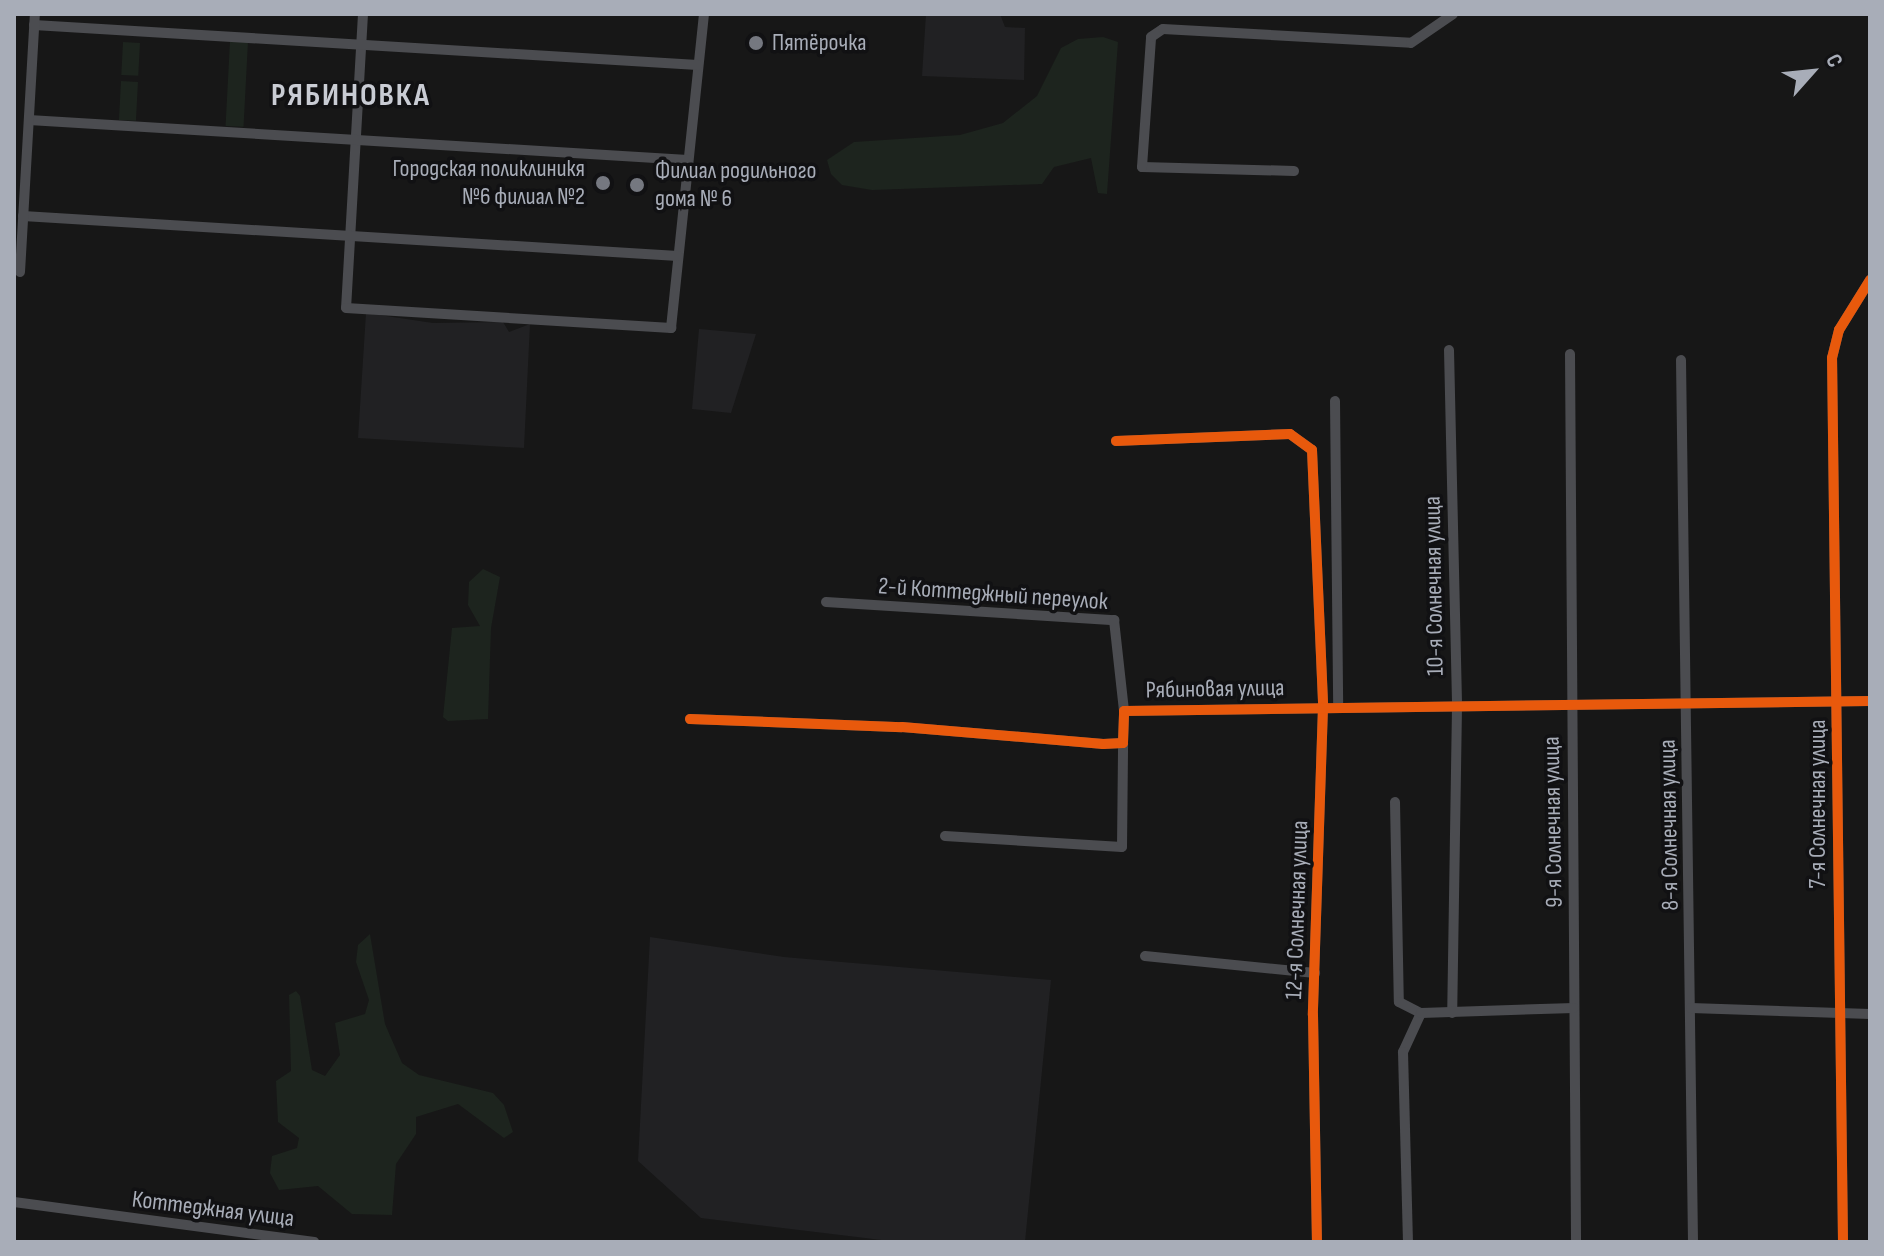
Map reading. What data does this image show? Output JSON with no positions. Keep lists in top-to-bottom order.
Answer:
{
  "streets": {
    "street": [
      "10-я Солнечная улица",
      "2-й Коттеджный переулок",
      "Рябиновая улица",
      "7-я Солнечная улица",
      "9-я Солнечная улица",
      "8-я Солнечная улица",
      "12-я Солнечная улица",
      "Коттеджная улица"
    ]
  },
  "crossings": [
    ["10-я Солнечная улица", "Рябиновая улица"],
    ["2-й Коттеджный переулок", "Рябиновая улица"],
    ["Рябиновая улица", "7-я Солнечная улица"],
    ["Рябиновая улица", "9-я Солнечная улица"],
    ["Рябиновая улица", "8-я Солнечная улица"],
    ["Рябиновая улица", "12-я Солнечная улица"]
  ],
  "districts": ["РЯБИНОВКА"],
  "places": ["Пятёрочка", "Городская поликлиникя №6 филиал №2", "Филиал родильного дома № 6"],
  "north": "top right"
}
